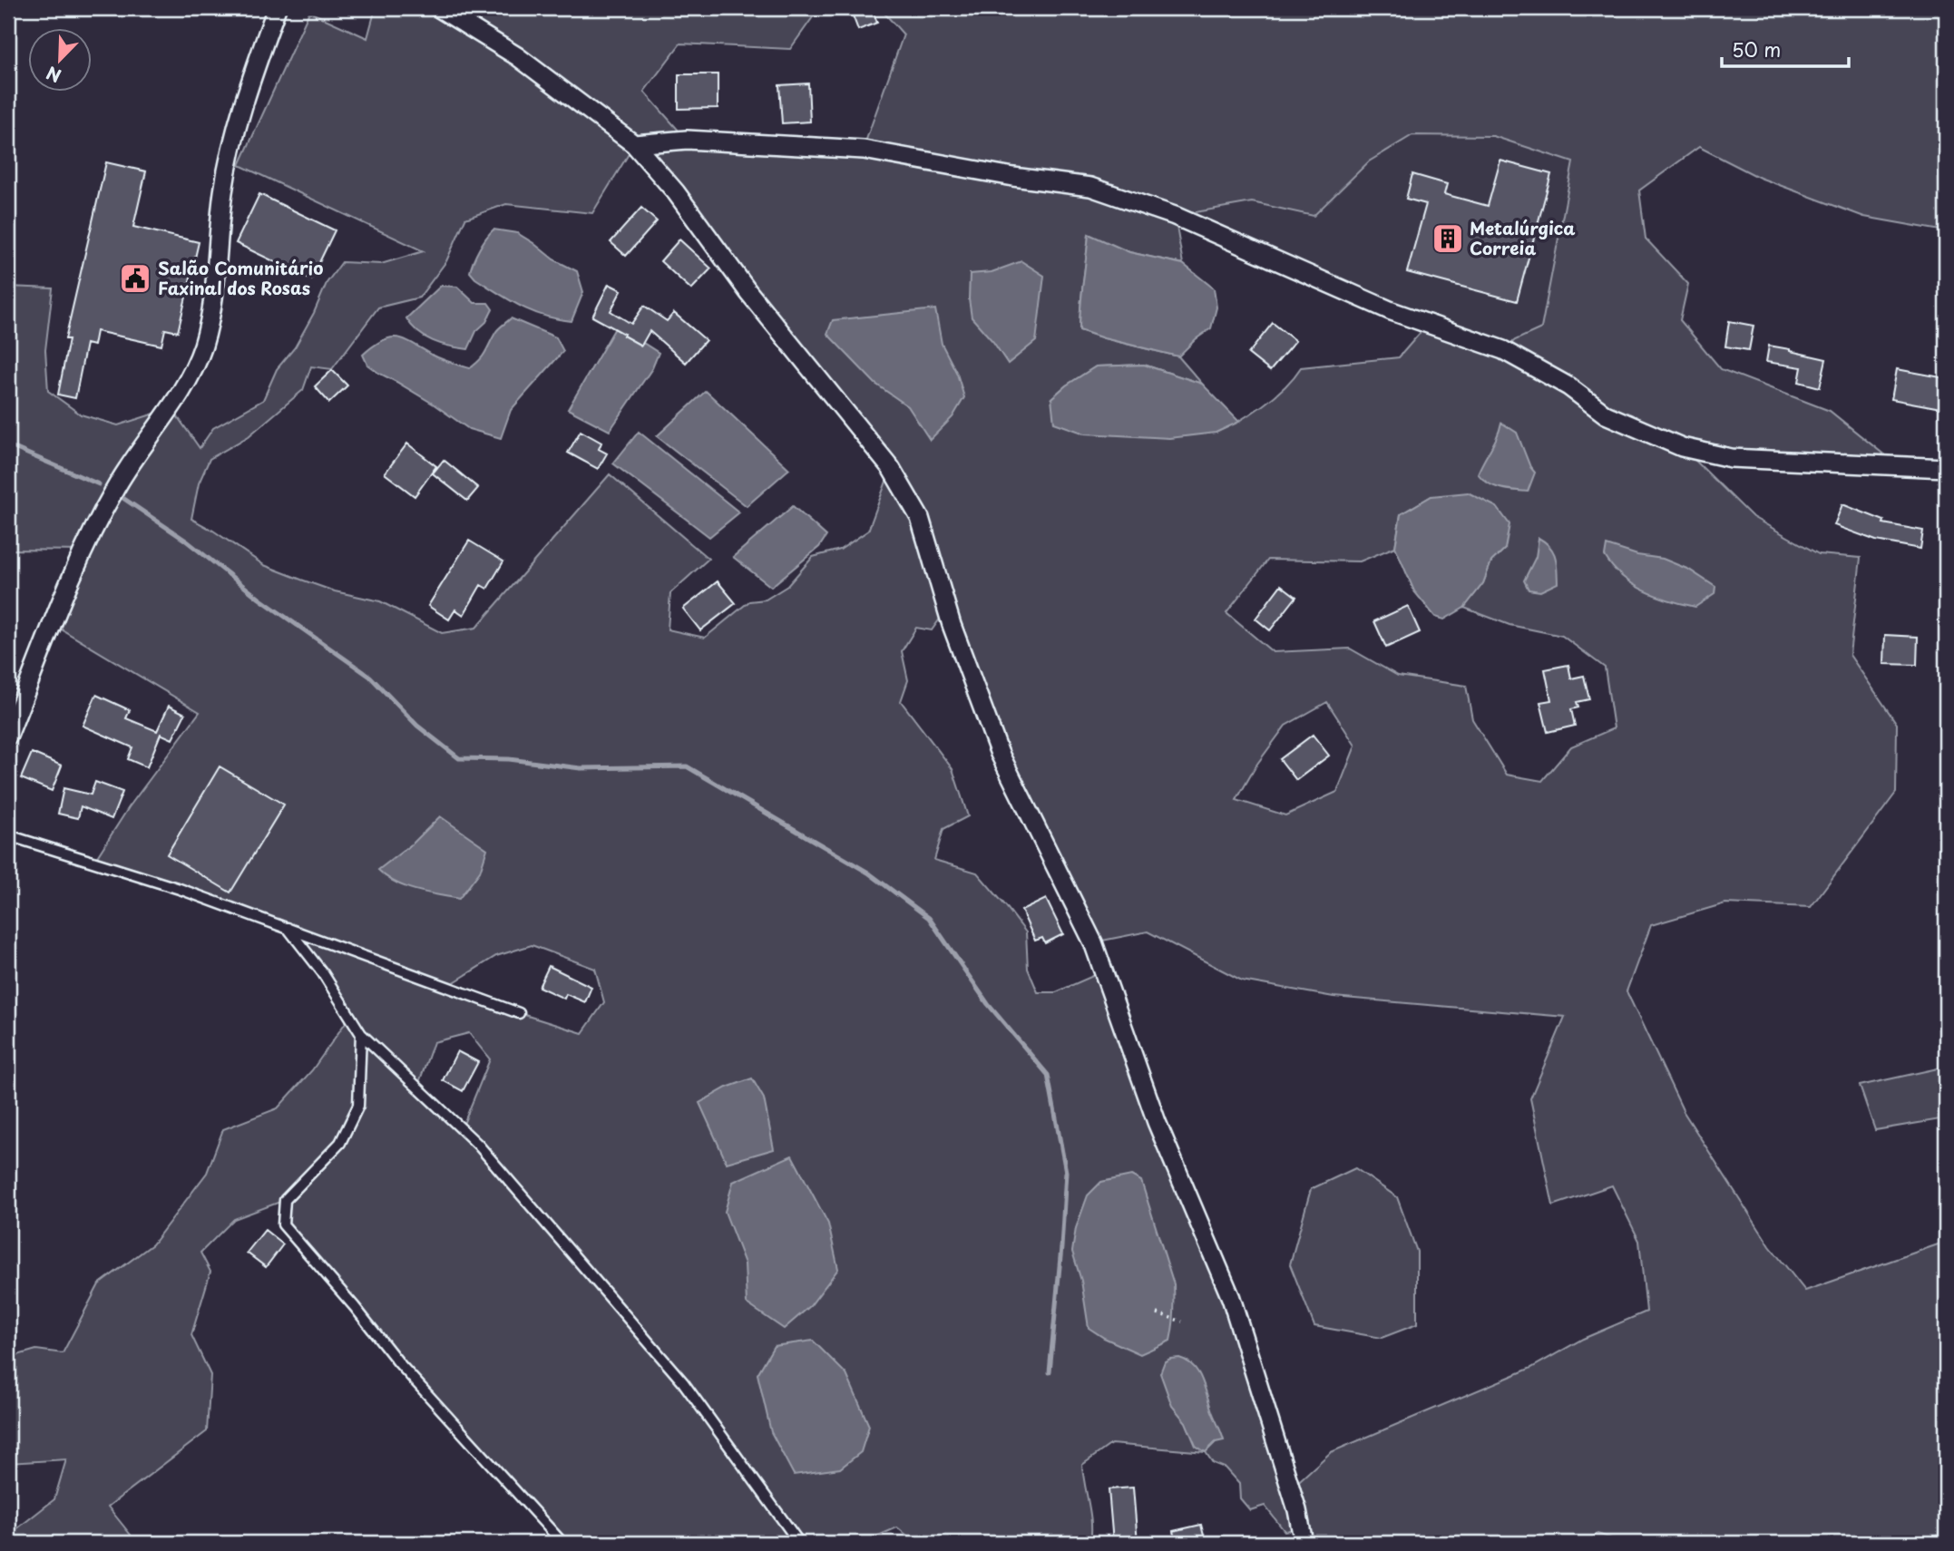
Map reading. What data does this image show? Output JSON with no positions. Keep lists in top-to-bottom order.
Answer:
{
  "places": {
    "building": ["Metalúrgica Correia"],
    "public building": ["Salão Comunitário Faxinal dos Rosas"]
  },
  "scale_bar": "50 m",
  "north": "bottom left"
}
